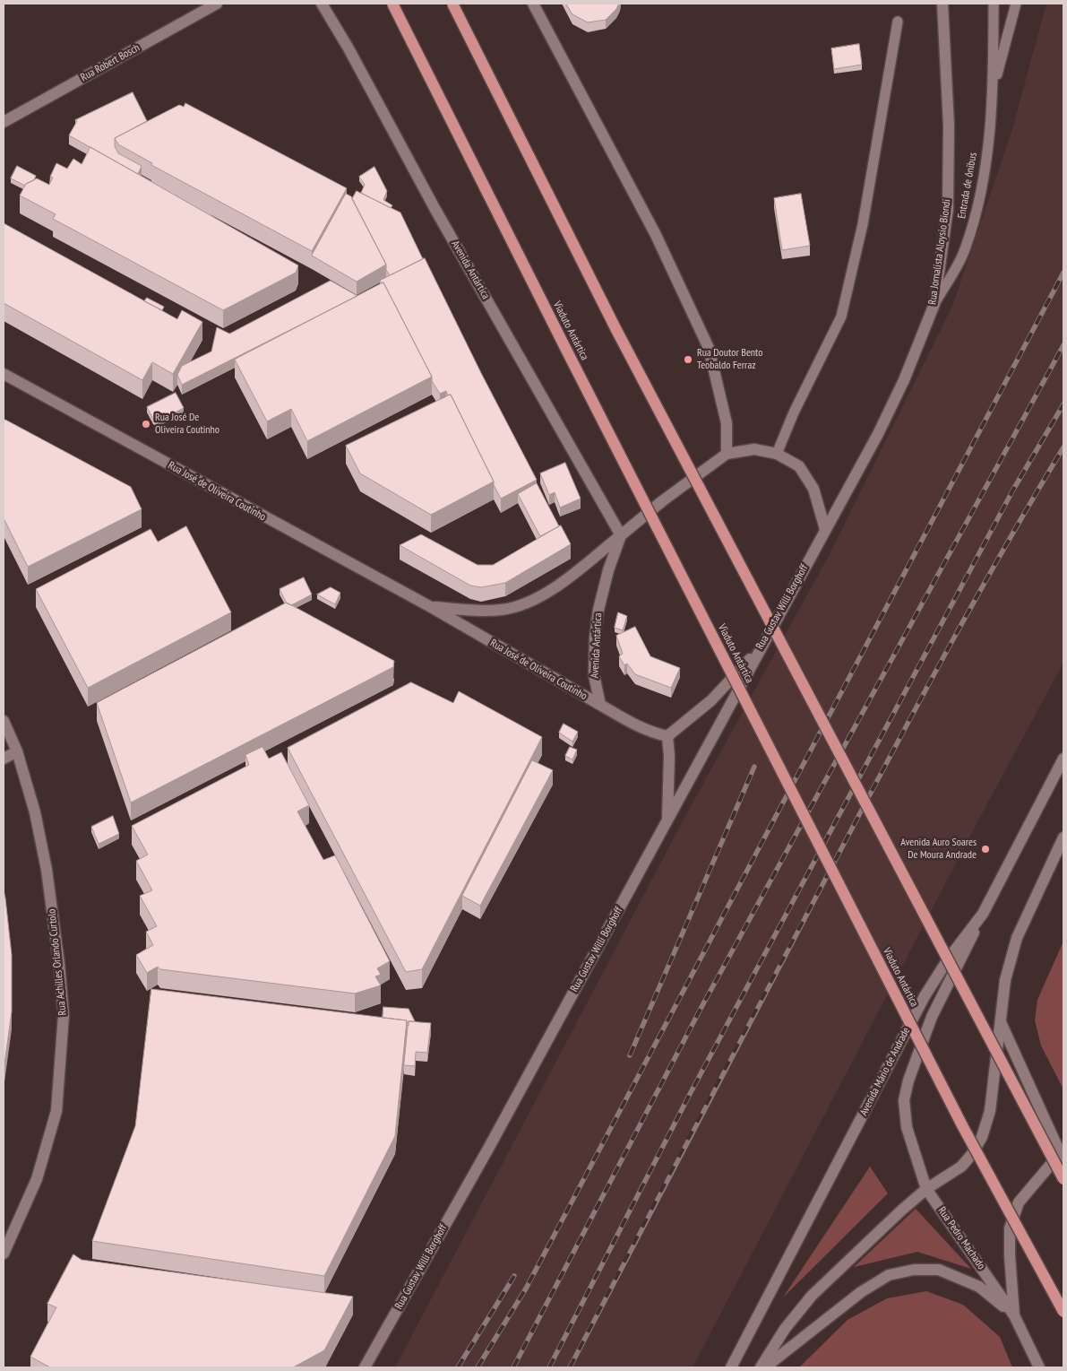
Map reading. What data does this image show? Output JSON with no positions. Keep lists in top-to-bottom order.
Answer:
{
  "streets": {
    "main road": ["Viaduto Antártica"],
    "street": [
      "Rua Robert Bosch",
      "Rua Jornalista Aloysio Biondi",
      "Avenida Antártica",
      "Rua José de Oliveira Coutinho",
      "Rua Gustav Willi Borghoff",
      "Rua Achilles Orlando Curtolo",
      "Avenida Mário de Andrade",
      "Rua Pedro Machado"
    ],
    "lane": ["Entrada de ônibus"]
  },
  "crossings": [
    ["Entrada de ônibus", "Rua Jornalista Aloysio Biondi"],
    ["Rua Jornalista Aloysio Biondi", "Rua Gustav Willi Borghoff"],
    ["Avenida Antártica", "Rua José de Oliveira Coutinho"],
    ["Avenida Mário de Andrade", "Rua Pedro Machado"]
  ],
  "places": ["Rua Doutor Bento Teobaldo Ferraz", "Rua José De Oliveira Coutinho", "Avenida Auro Soares De Moura Andrade"]
}
